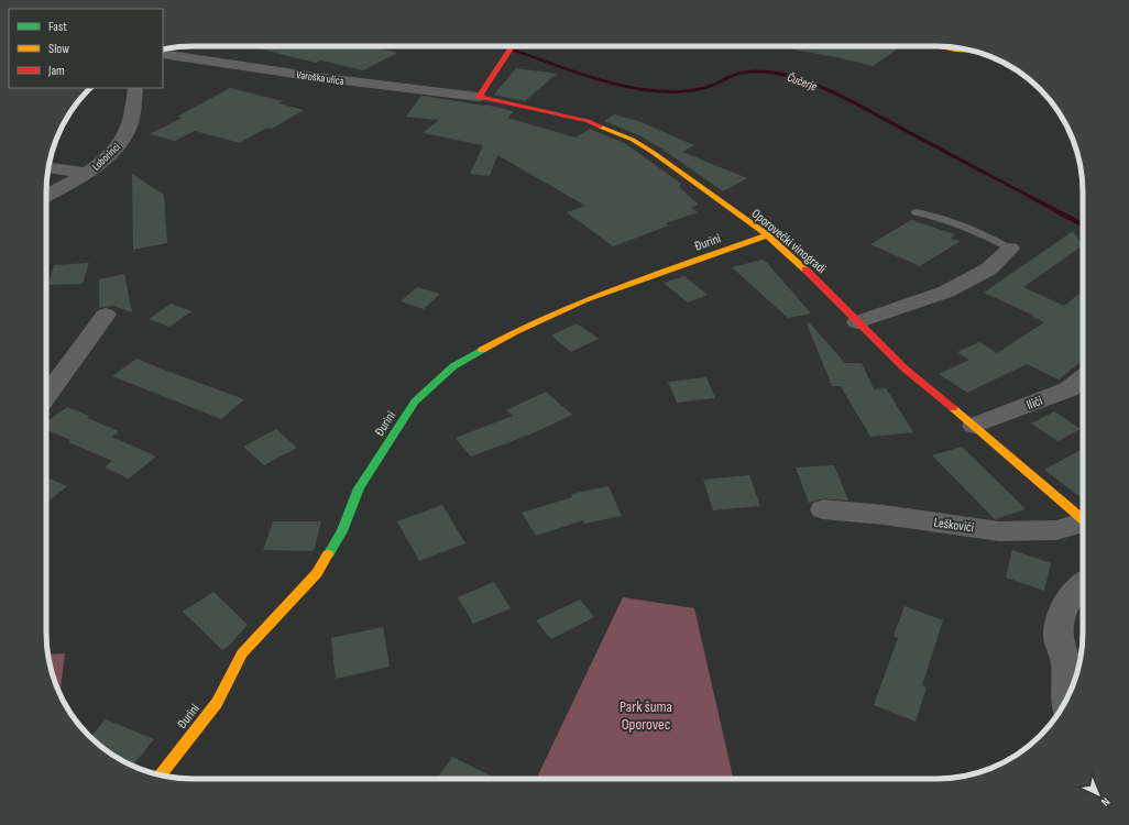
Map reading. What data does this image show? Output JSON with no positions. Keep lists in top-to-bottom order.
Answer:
{
  "streets": {
    "street": [
      "Varoška ulica",
      "Loborinci",
      "Oporovečki vinogradi",
      "Đurini",
      "Ilići",
      "Leškovići"
    ]
  },
  "crossings": [
    ["Varoška ulica", "Oporovečki vinogradi"],
    ["Oporovečki vinogradi", "Đurini"],
    ["Oporovečki vinogradi", "Ilići"]
  ],
  "water": ["Čučerje"],
  "parks": ["Park šuma Oporovec"],
  "legend": ["Fast", "Slow", "Jam"],
  "north": "bottom right"
}
